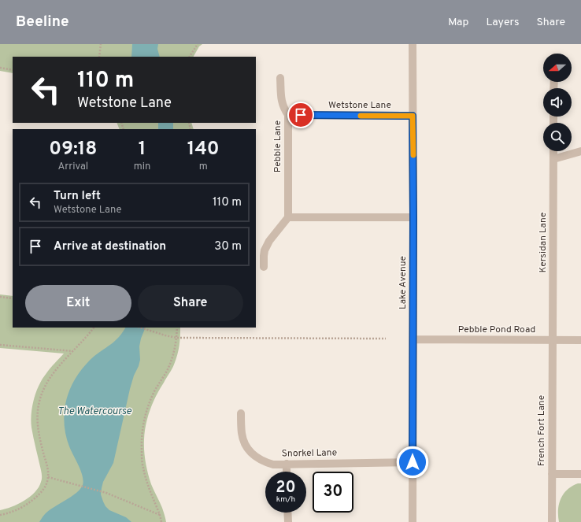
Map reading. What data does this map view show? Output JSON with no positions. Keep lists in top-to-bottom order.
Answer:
{
  "streets": {
    "street": [
      "Wetstone Lane",
      "Pebble Lane",
      "Kersidan Lane",
      "Lake Avenue",
      "Pebble Pond Road",
      "French Fort Lane",
      "Snorkel Lane"
    ]
  },
  "crossings": [
    ["Wetstone Lane", "Pebble Lane"],
    ["Wetstone Lane", "Lake Avenue"],
    ["Kersidan Lane", "Pebble Pond Road"],
    ["Kersidan Lane", "French Fort Lane"],
    ["Lake Avenue", "Pebble Pond Road"],
    ["Lake Avenue", "Snorkel Lane"],
    ["Pebble Pond Road", "French Fort Lane"]
  ],
  "water": ["The Watercourse"],
  "north": "left",
  "page": {
    "header": "Beeline",
    "nav": ["Map", "Layers", "Share"],
    "turn": ["110 m", "Wetstone Lane"],
    "eta": [
      "09:18",
      "Arrival",
      "1",
      "min",
      "140",
      "m"
    ],
    "list": [
      {
        "name": "Turn left",
        "note": "Wetstone Lane",
        "value": "110 m"
      },
      {
        "name": "Arrive at destination",
        "value": "30 m"
      }
    ],
    "buttons": ["Exit", "Share"],
    "speed": "20 km/h",
    "limit": "30"
  }
}
